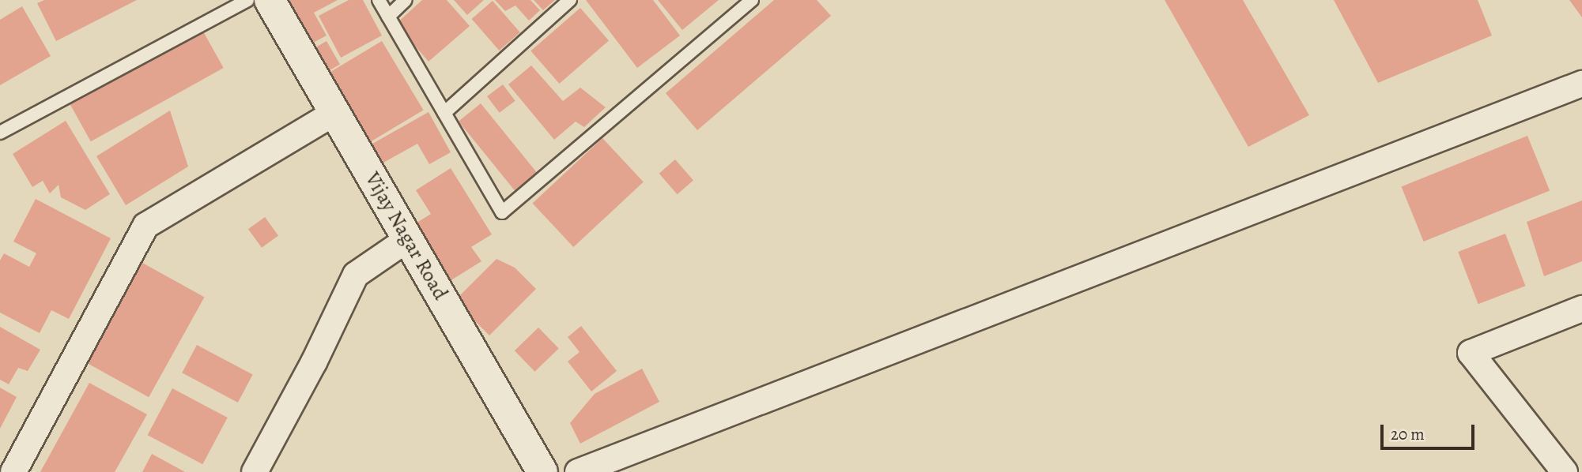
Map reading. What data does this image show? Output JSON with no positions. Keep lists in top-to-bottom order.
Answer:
{
  "streets": {
    "street": ["Vijay Nagar Road"]
  },
  "scale_bar": "20 m"
}
